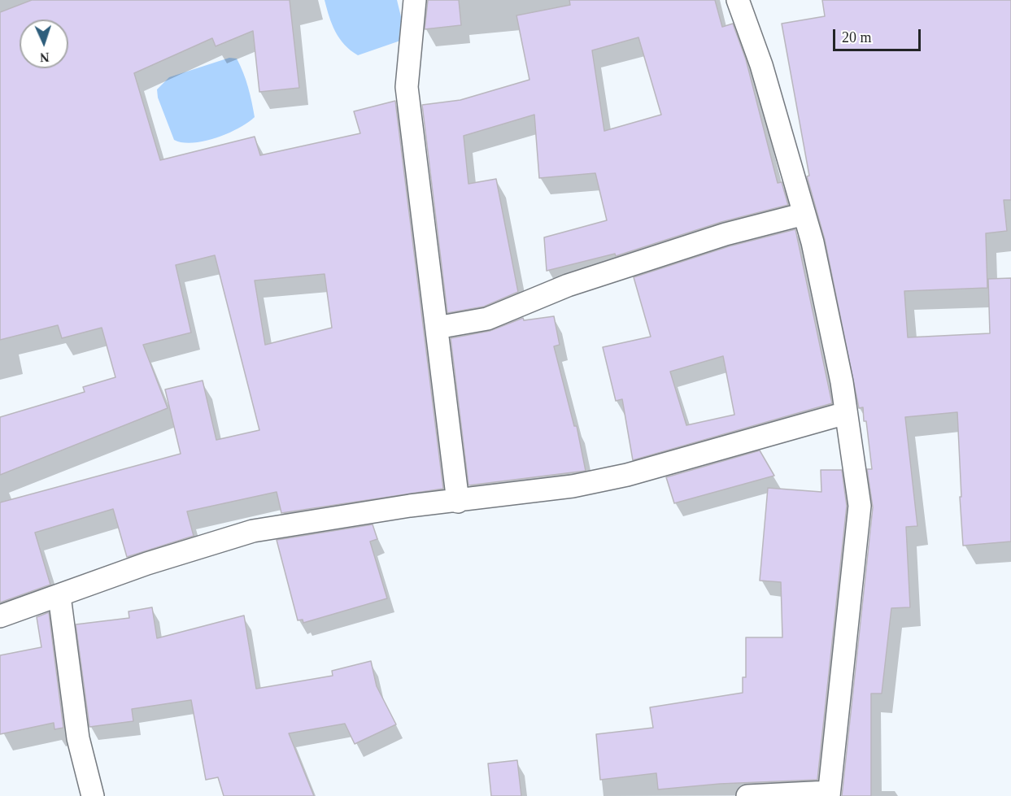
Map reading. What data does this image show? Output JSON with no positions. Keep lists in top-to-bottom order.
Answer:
{
  "scale_bar": "20 m",
  "north": "bottom"
}
